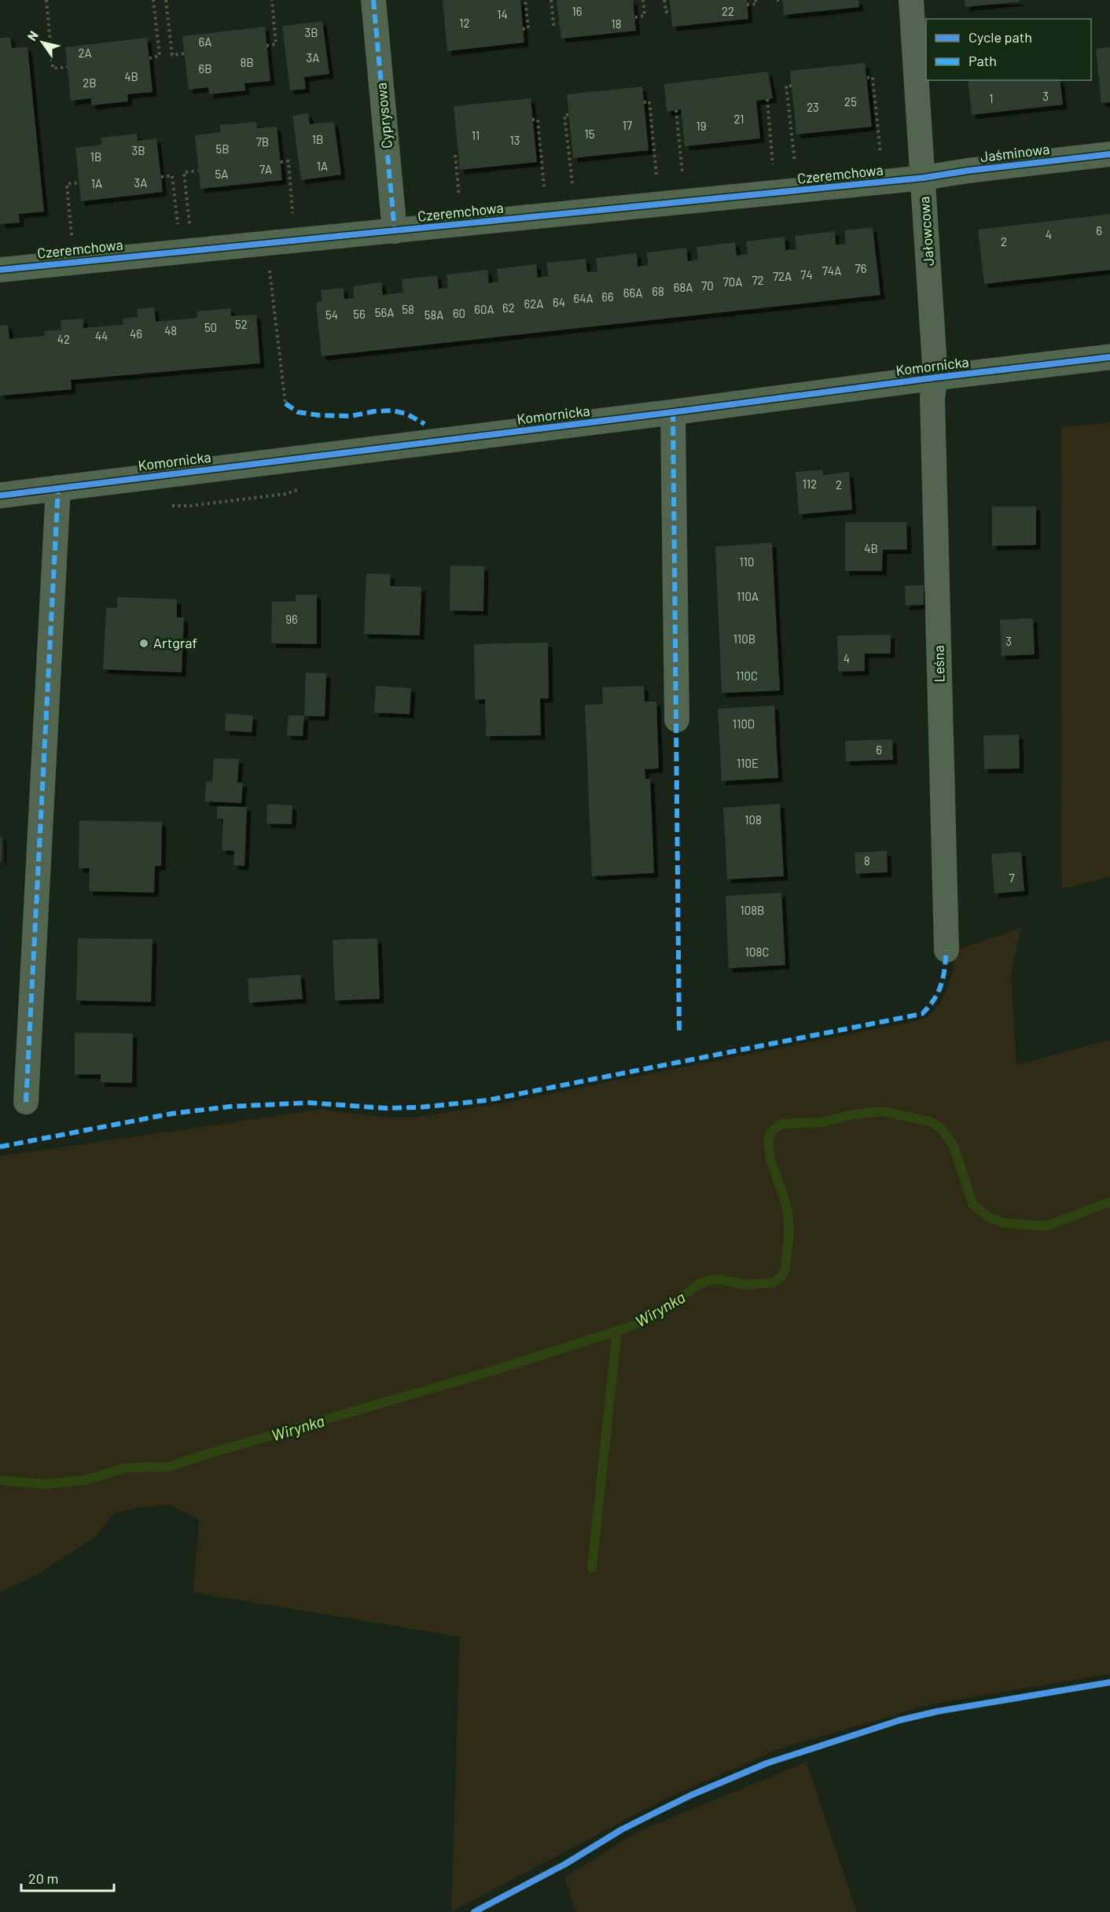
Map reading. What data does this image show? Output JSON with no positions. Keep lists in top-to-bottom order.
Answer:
{
  "streets": {
    "street": [
      "Cyprysowa",
      "Jaśminowa",
      "Czeremchowa",
      "Jałowcowa",
      "Komornicka",
      "Leśna"
    ]
  },
  "crossings": [
    ["Cyprysowa", "Czeremchowa"],
    ["Jaśminowa", "Czeremchowa"],
    ["Jaśminowa", "Jałowcowa"],
    ["Czeremchowa", "Jałowcowa"],
    ["Jałowcowa", "Komornicka"],
    ["Jałowcowa", "Leśna"],
    ["Komornicka", "Leśna"]
  ],
  "water": ["Wirynka"],
  "places": ["Artgraf"],
  "house_numbers": [
    "16",
    "22",
    "14",
    "12",
    "18",
    "3B",
    "6A",
    "2A",
    "3A",
    "8B",
    "6B",
    "4B",
    "2B",
    "3",
    "1",
    "25",
    "23",
    "21",
    "17",
    "19",
    "15",
    "11",
    "1B",
    "13",
    "7B",
    "5B",
    "3B",
    "1B",
    "1A",
    "7A",
    "5A",
    "3A",
    "1A",
    "6",
    "4",
    "2",
    "76",
    "74A",
    "74",
    "72A",
    "72",
    "70A",
    "70",
    "68A",
    "68",
    "66A",
    "66",
    "64A",
    "64",
    "62A",
    "62",
    "58",
    "60A",
    "56A",
    "60",
    "56",
    "54",
    "58A",
    "52",
    "50",
    "48",
    "46",
    "44",
    "42",
    "112",
    "2",
    "4B",
    "110",
    "110A",
    "96",
    "110B",
    "3",
    "4",
    "110C",
    "110D",
    "6",
    "110E",
    "108",
    "8",
    "7",
    "108B",
    "108C"
  ],
  "legend": ["Cycle path", "Path"],
  "scale_bar": "20 m",
  "north": "top left"
}
